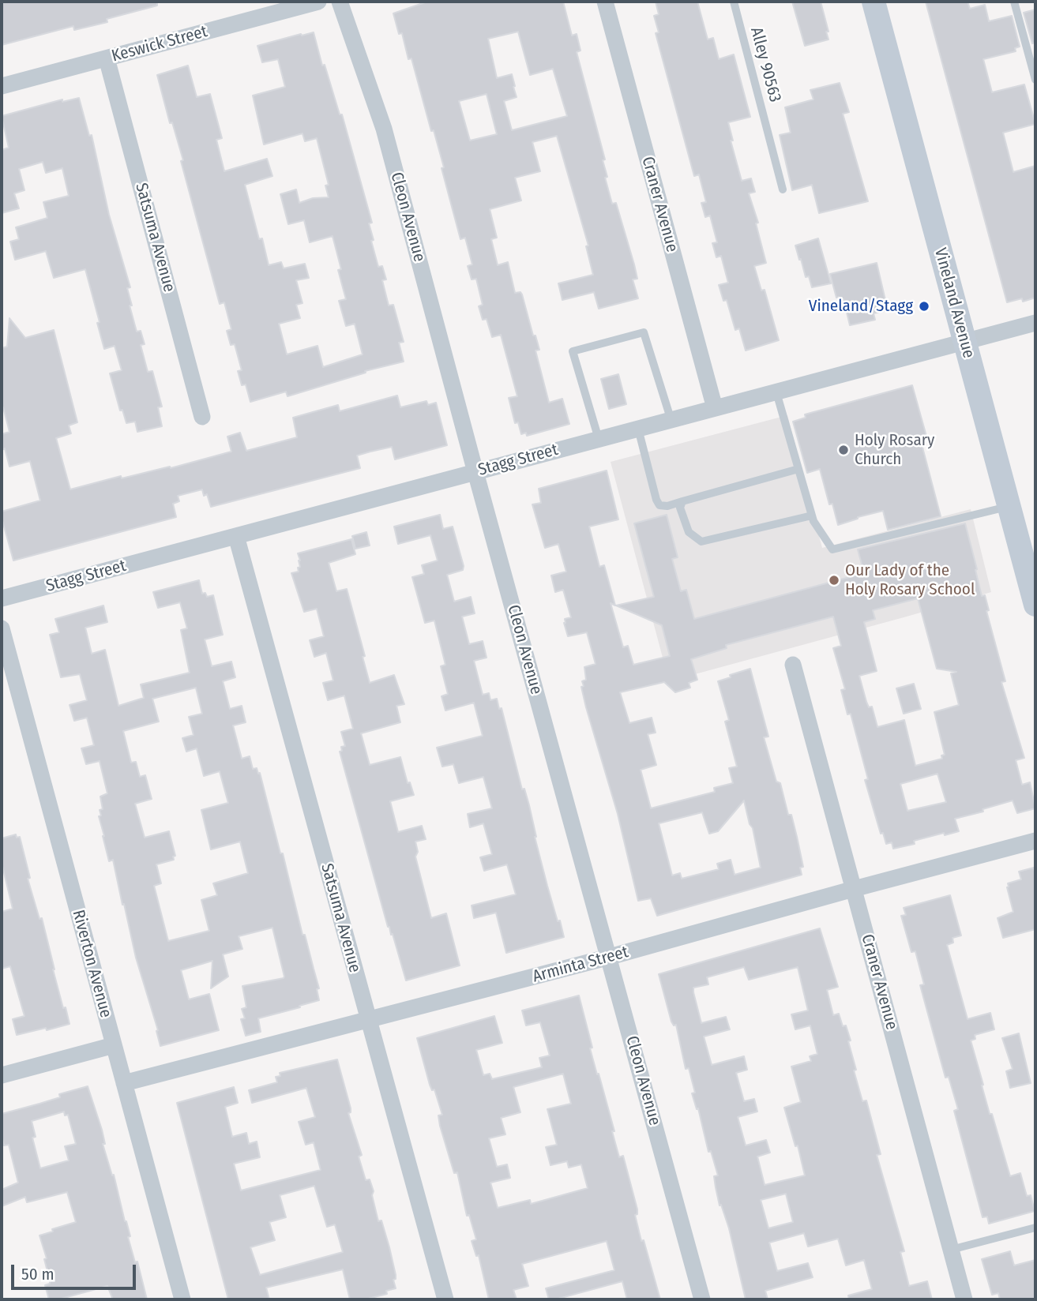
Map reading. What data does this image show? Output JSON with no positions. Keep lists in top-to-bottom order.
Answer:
{
  "streets": {
    "main road": ["Vineland Avenue"],
    "street": [
      "Keswick Street",
      "Craner Avenue",
      "Cleon Avenue",
      "Satsuma Avenue",
      "Stagg Street",
      "Riverton Avenue",
      "Arminta Street"
    ],
    "lane": ["Alley 90563"]
  },
  "crossings": [
    ["Keswick Street", "Satsuma Avenue"],
    ["Craner Avenue", "Stagg Street"],
    ["Craner Avenue", "Arminta Street"],
    ["Cleon Avenue", "Stagg Street"],
    ["Cleon Avenue", "Arminta Street"],
    ["Satsuma Avenue", "Stagg Street"],
    ["Satsuma Avenue", "Arminta Street"],
    ["Vineland Avenue", "Stagg Street"],
    ["Riverton Avenue", "Arminta Street"]
  ],
  "places": ["Vineland/Stagg", "Holy Rosary Church", "Our Lady of the Holy Rosary School"],
  "scale_bar": "50 m"
}
